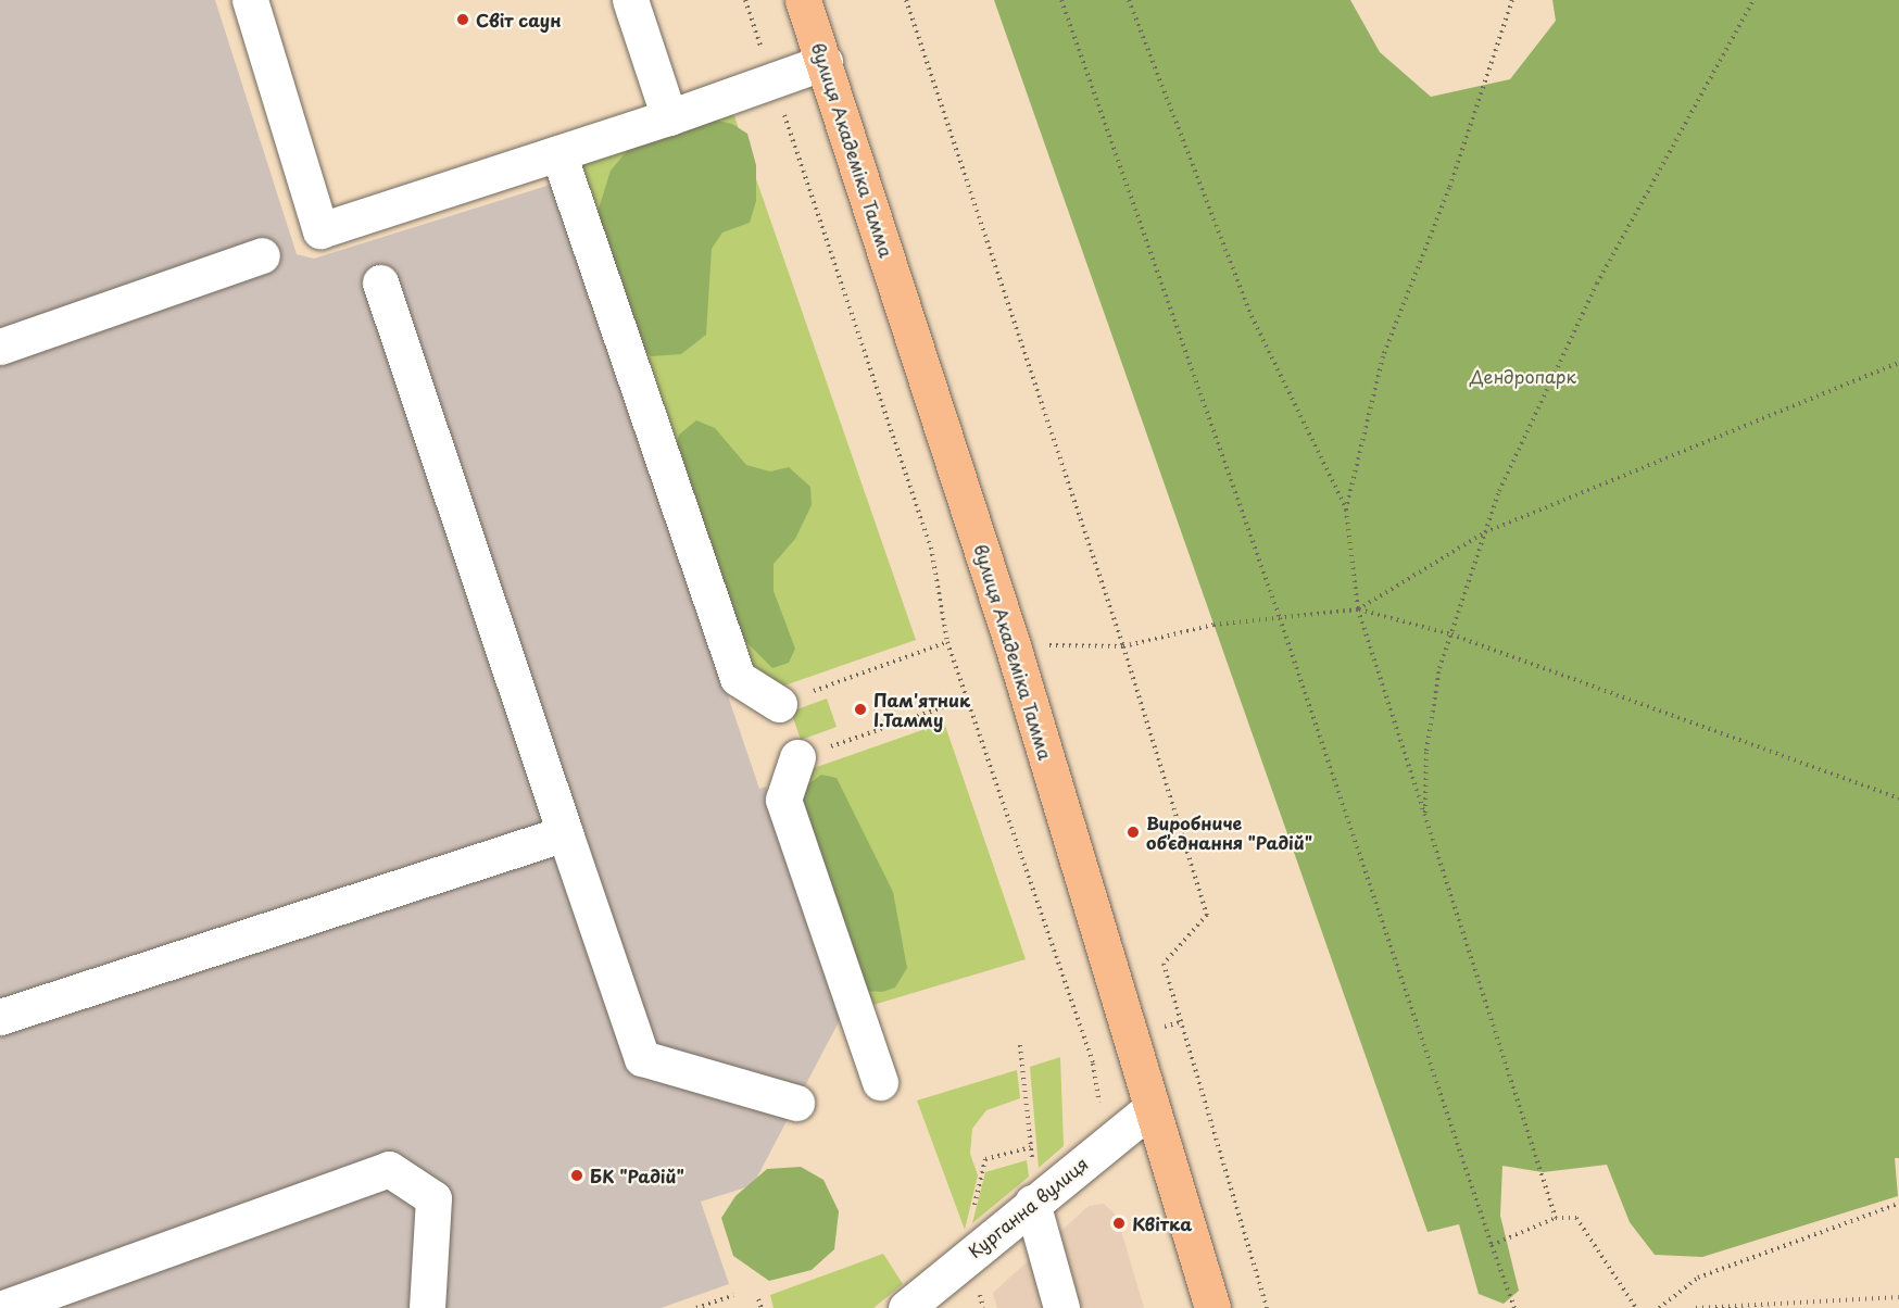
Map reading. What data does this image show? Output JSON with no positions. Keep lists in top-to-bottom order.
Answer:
{
  "streets": {
    "main road": ["вулиця Академіка Тамма"],
    "street": ["Курганна вулиця"]
  },
  "crossings": [
    ["вулиця Академіка Тамма", "Курганна вулиця"]
  ],
  "parks": ["Дендропарк"],
  "places": [
    "Світ саун",
    "Пам'ятник І.Тамму",
    "Виробниче об’єднання \"Радій\"",
    "БК \"Радій\"",
    "Квітка"
  ]
}
